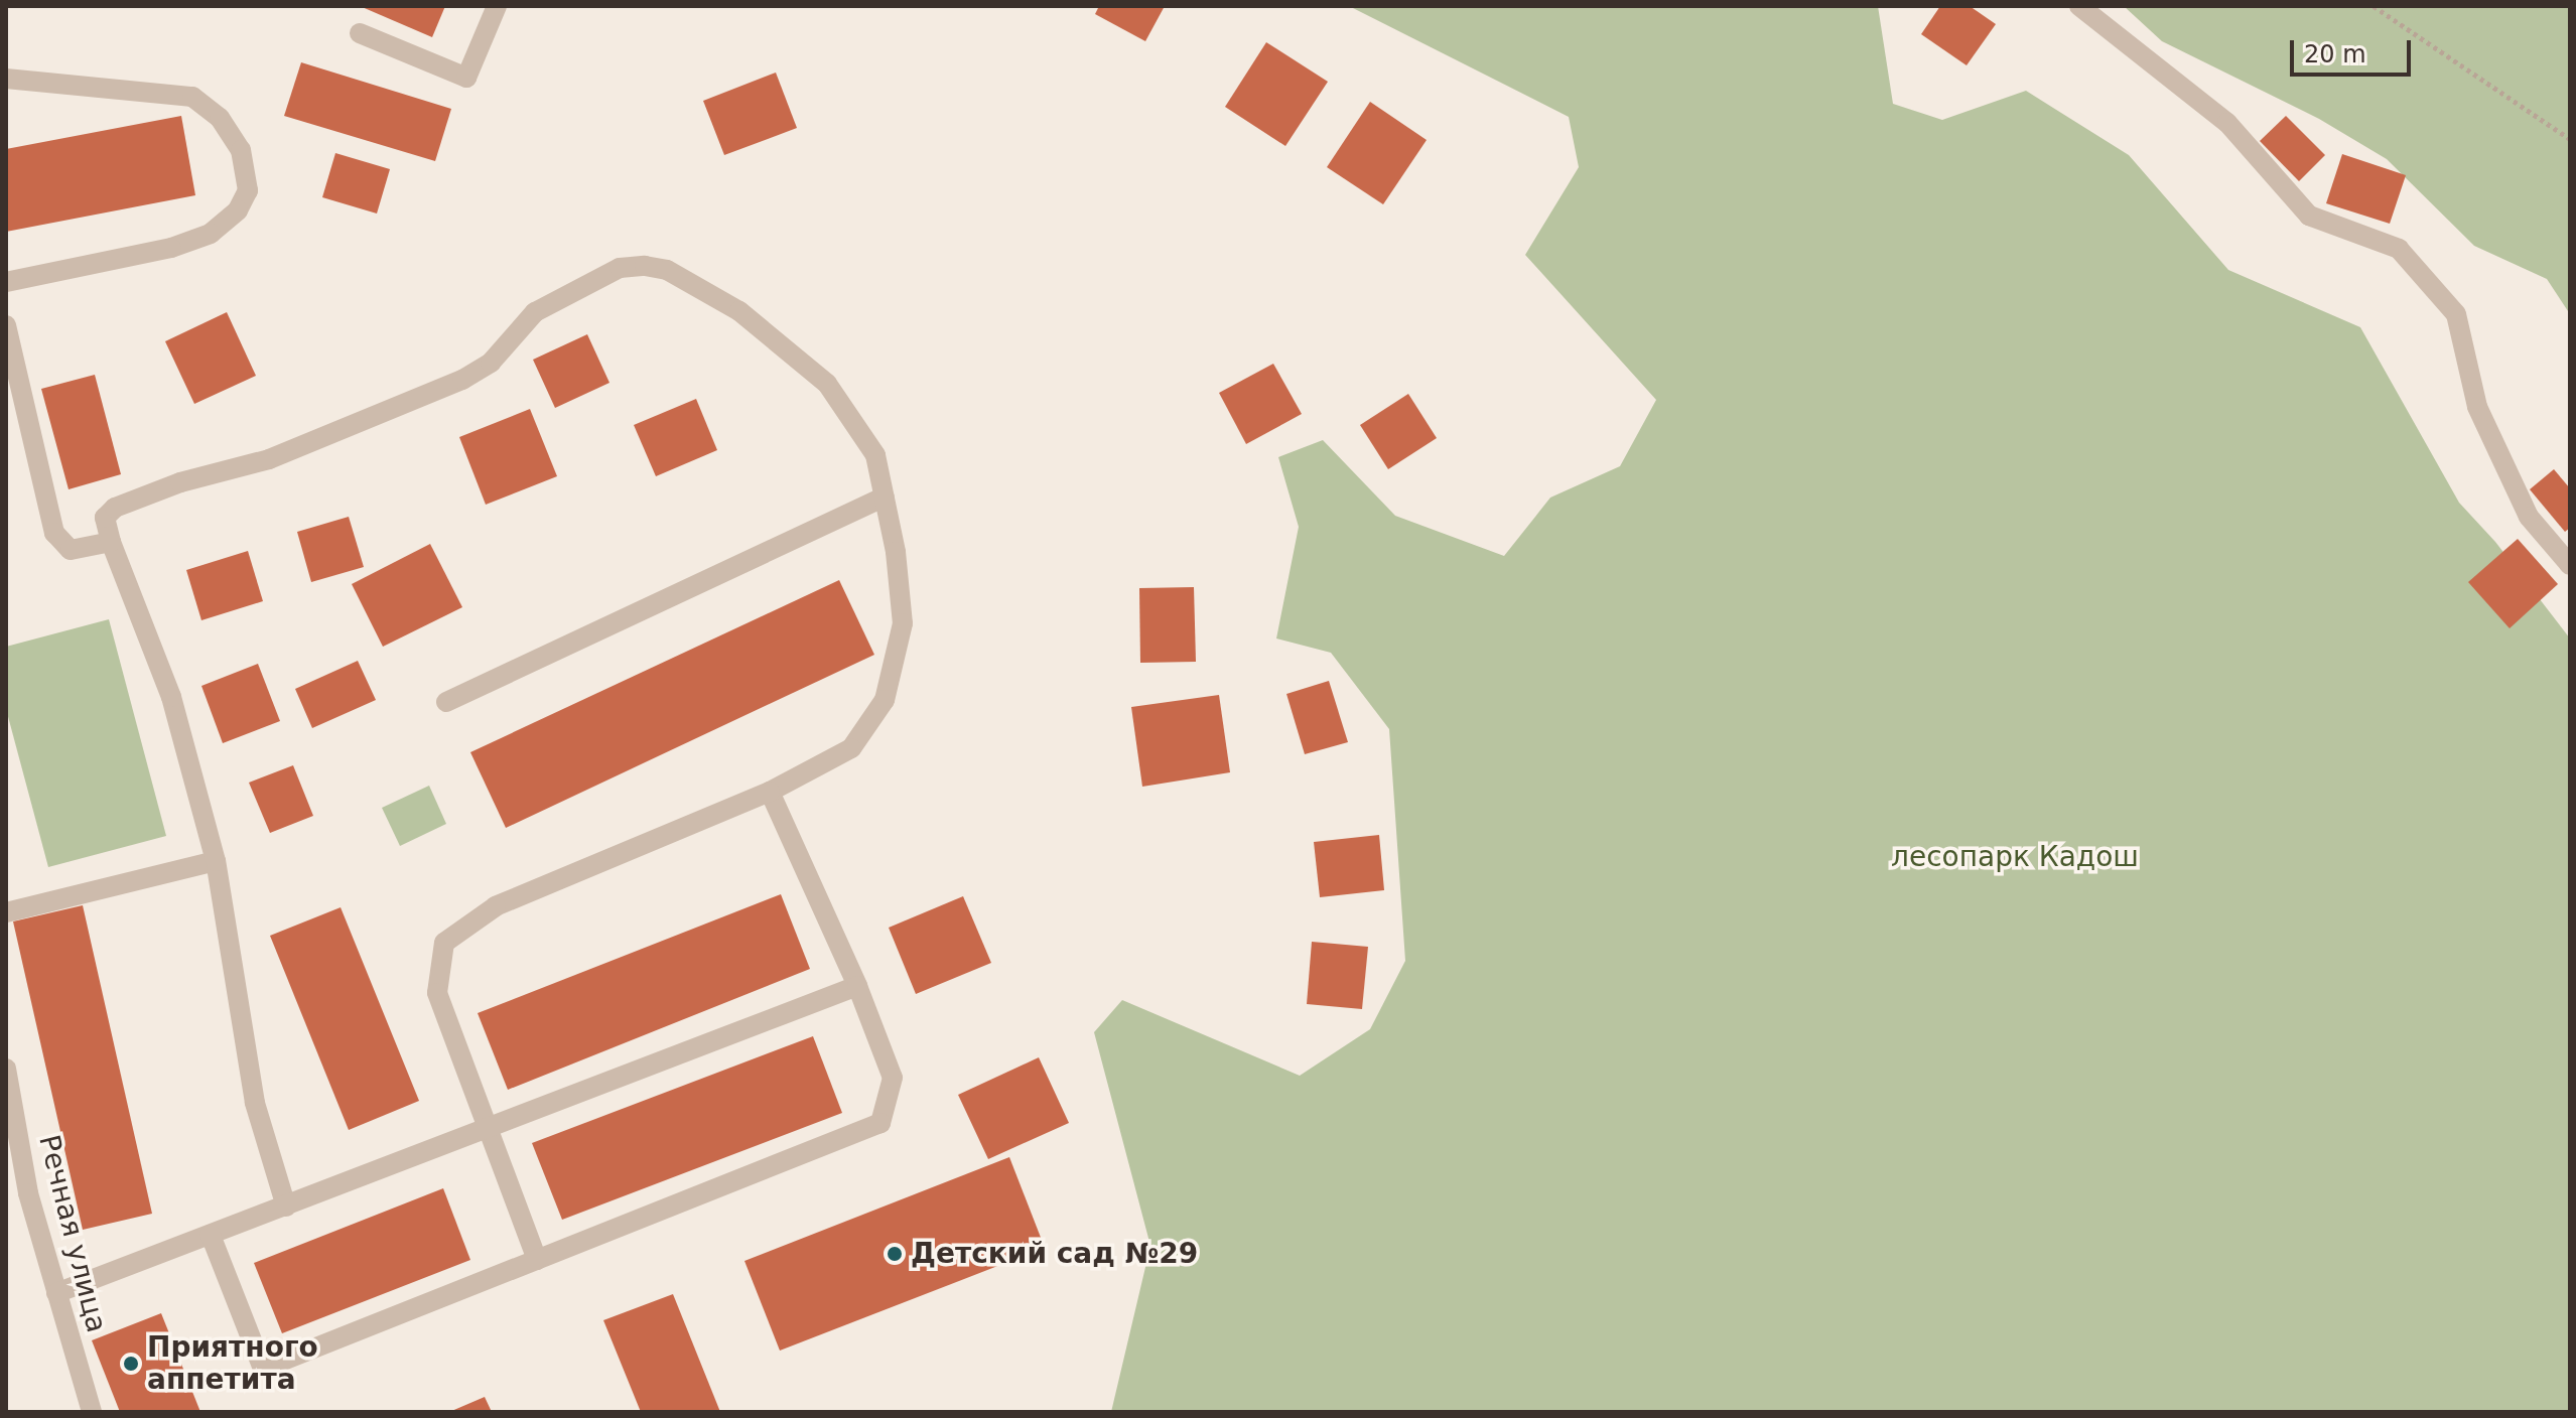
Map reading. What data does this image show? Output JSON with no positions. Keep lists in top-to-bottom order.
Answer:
{
  "streets": {
    "street": ["Речная улица"]
  },
  "parks": ["лесопарк Кадош"],
  "places": ["Детский сад №29", "Приятного аппетита"],
  "scale_bar": "20 m"
}
